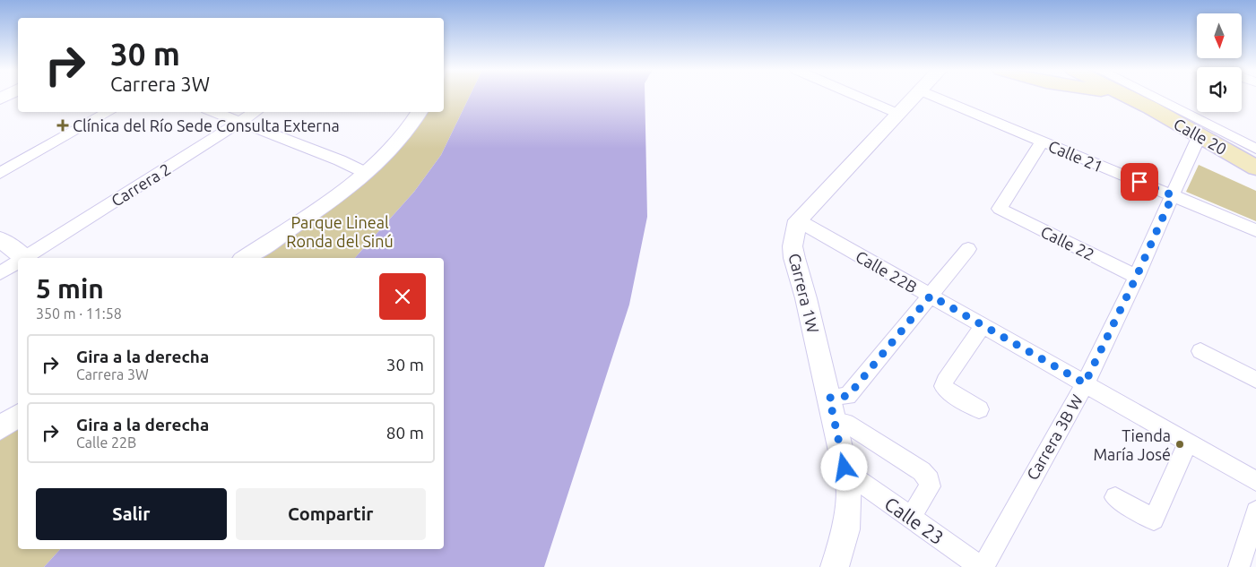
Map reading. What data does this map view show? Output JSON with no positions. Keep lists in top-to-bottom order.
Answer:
{
  "streets": {
    "main road": ["Calle 20"],
    "street": [
      "Calle 21",
      "Carrera 2",
      "Calle 22",
      "Calle 22B",
      "Carrera 1W",
      "Carrera 3B W",
      "Calle 23"
    ]
  },
  "crossings": [
    ["Calle 20", "Carrera 3B W"],
    ["Calle 21", "Calle 22"],
    ["Calle 21", "Carrera 3B W"],
    ["Calle 22", "Carrera 3B W"],
    ["Calle 22B", "Carrera 1W"],
    ["Calle 22B", "Carrera 3B W"],
    ["Carrera 1W", "Calle 23"],
    ["Carrera 3B W", "Calle 23"]
  ],
  "parks": ["Parque Lineal Ronda del Sinú"],
  "places": {
    "health": ["Clínica del Río Sede Consulta Externa"],
    "other": ["Tienda María José"]
  },
  "north": "bottom",
  "page": {
    "turn": ["30 m", "Carrera 3W"],
    "heading": ["5 min", "350 m · 11:58"],
    "list": [
      {
        "name": "Gira a la derecha",
        "note": "Carrera 3W",
        "value": "30 m"
      },
      {
        "name": "Gira a la derecha",
        "note": "Calle 22B",
        "value": "80 m"
      }
    ],
    "buttons": ["Salir", "Compartir"]
  }
}
